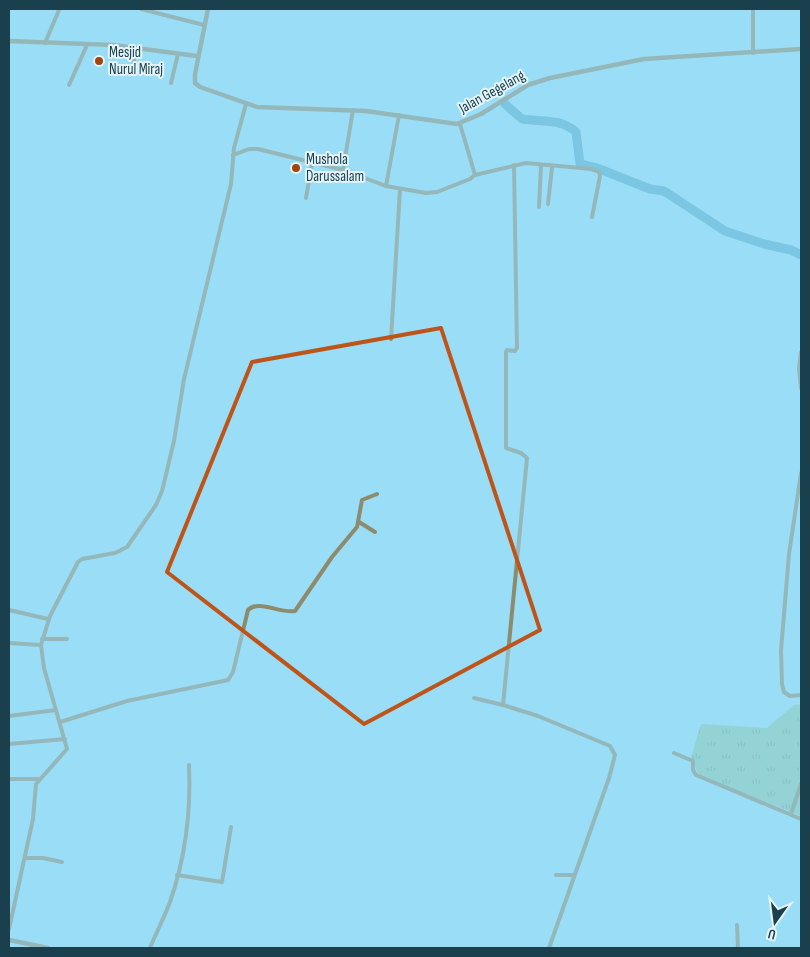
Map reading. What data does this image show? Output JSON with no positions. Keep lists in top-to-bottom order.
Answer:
{
  "streets": {
    "street": ["Jalan Gegelang"]
  },
  "places": ["Mesjid Nurul Miraj", "Mushola Darussalam"],
  "north": "bottom"
}
